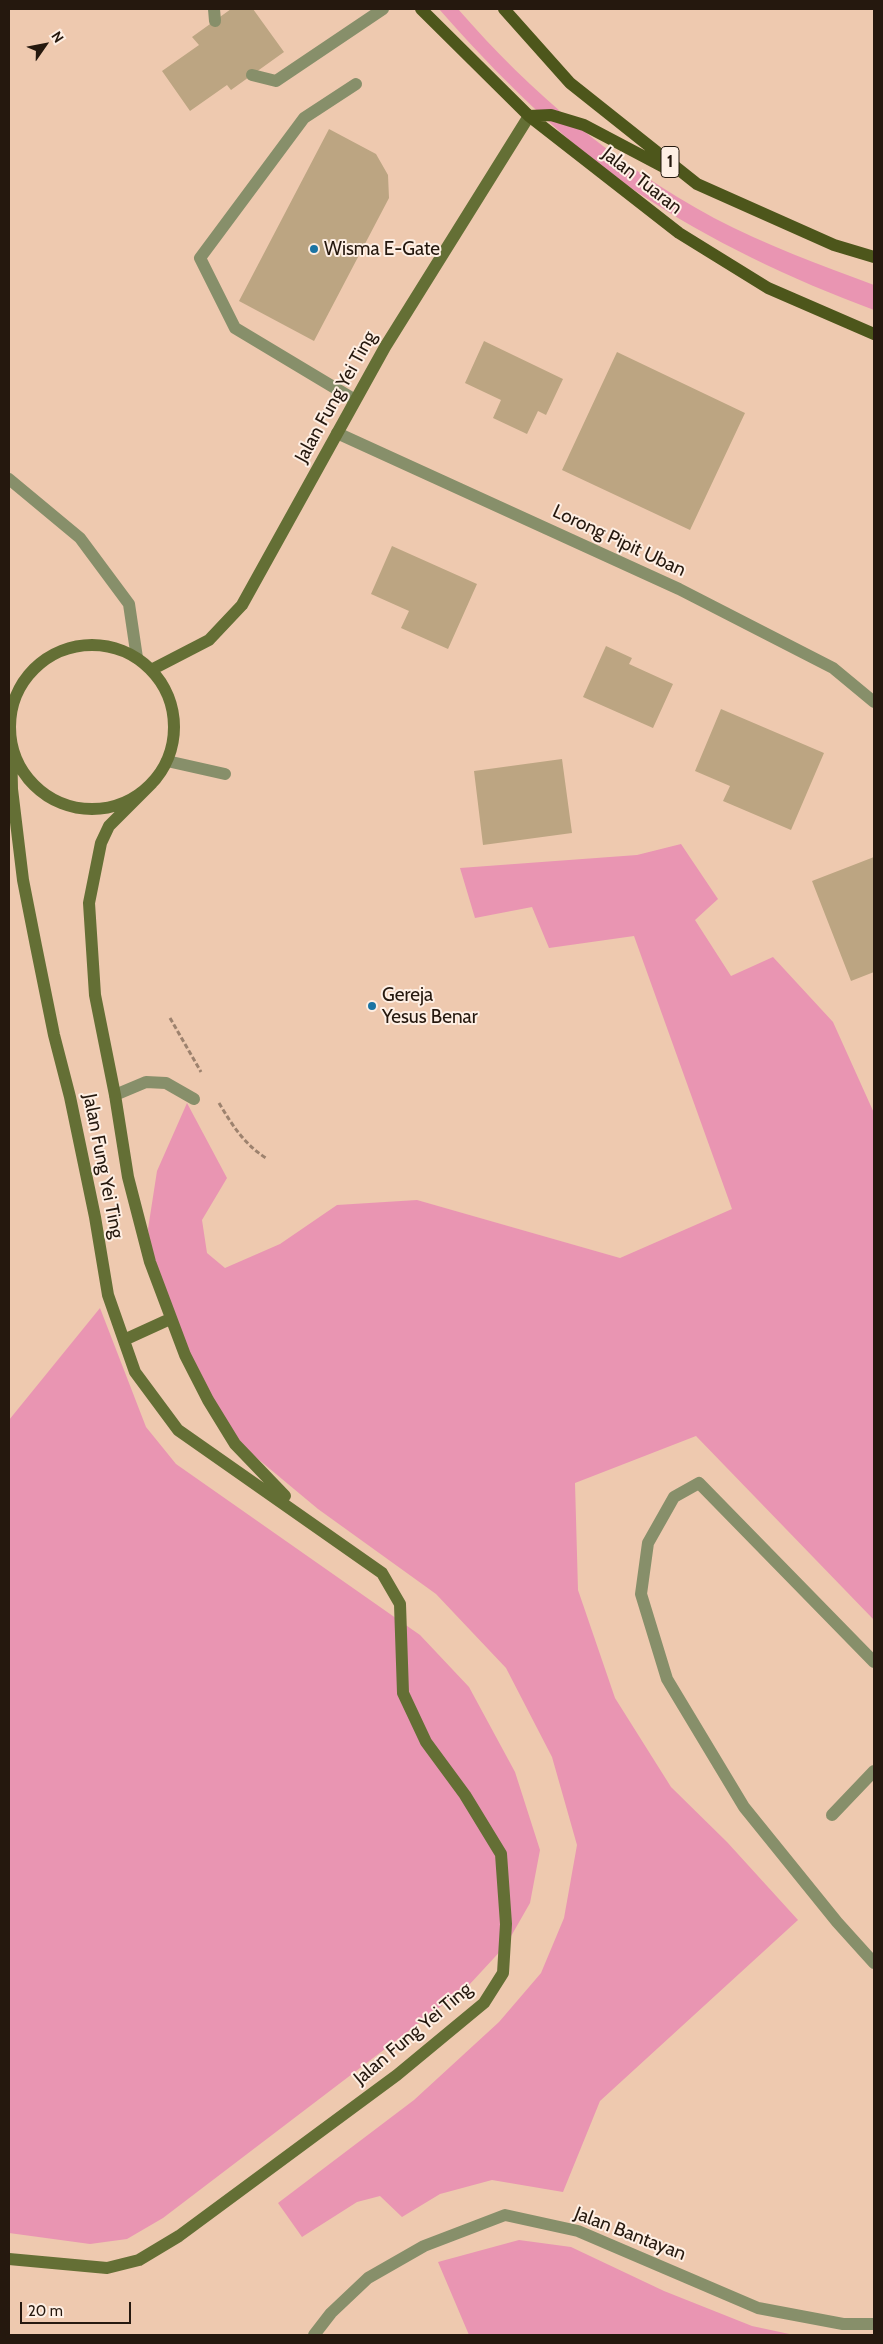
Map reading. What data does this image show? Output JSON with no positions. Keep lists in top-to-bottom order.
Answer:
{
  "streets": {
    "main road": ["1", "Jalan Tuaran"],
    "street": ["Jalan Fung Yei Ting", "Lorong Pipit Uban", "Jalan Bantayan"]
  },
  "crossings": [
    ["Jalan Tuaran", "Jalan Fung Yei Ting"],
    ["Jalan Fung Yei Ting", "Lorong Pipit Uban"]
  ],
  "places": ["Wisma E-Gate", "Gereja Yesus Benar"],
  "scale_bar": "20 m",
  "north": "top right"
}
